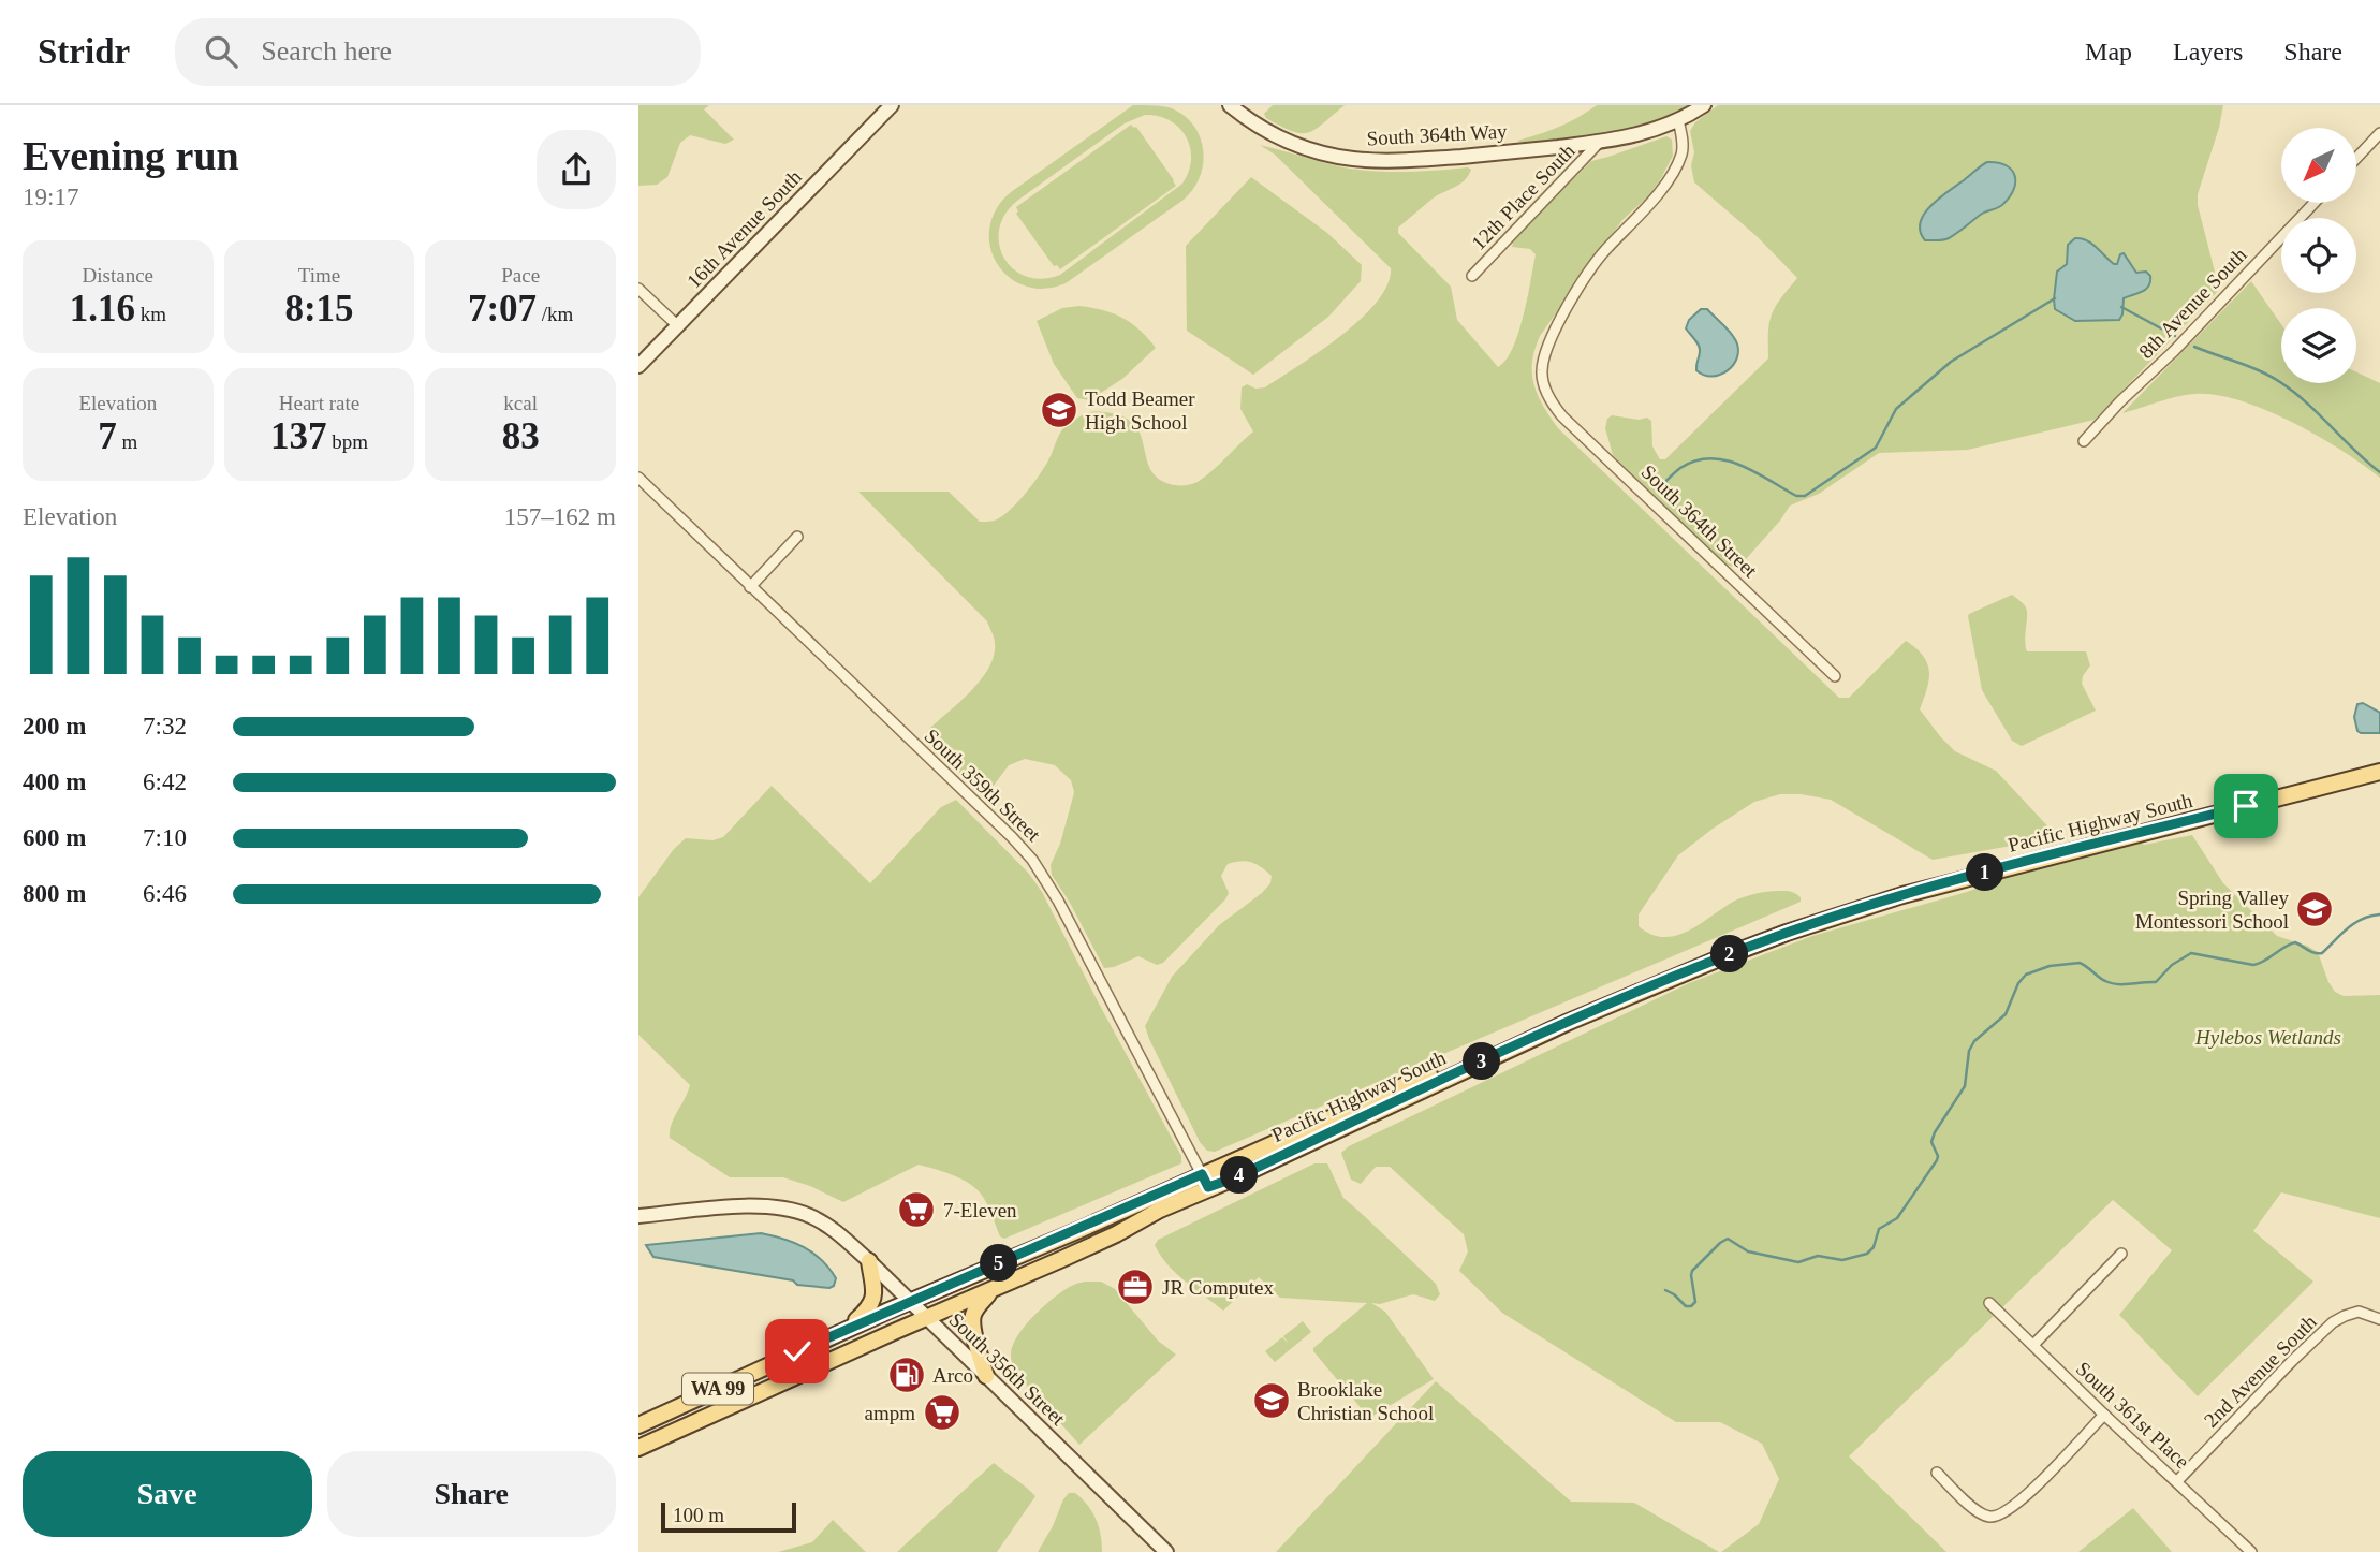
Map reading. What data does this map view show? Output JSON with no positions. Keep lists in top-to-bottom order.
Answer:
{
  "streets": {
    "main road": ["Pacific Highway South", "WA 99"],
    "street": [
      "South 364th Way",
      "12th Place South",
      "16th Avenue South",
      "8th Avenue South",
      "South 364th Street",
      "South 359th Street",
      "South 356th Street",
      "2nd Avenue South",
      "South 361st Place"
    ]
  },
  "crossings": [
    ["South 364th Way", "12th Place South"],
    ["South 364th Way", "South 364th Street"],
    ["South 359th Street", "Pacific Highway South"],
    ["Pacific Highway South", "South 356th Street"],
    ["2nd Avenue South", "South 361st Place"]
  ],
  "parks": ["Hylebos Wetlands"],
  "places": {
    "school or university": ["Todd Beamer High School", "Spring Valley Montessori School", "Brooklake Christian School"],
    "supermarket": ["7-Eleven", "ampm"],
    "office": ["JR Computex"],
    "fuel station": ["Arco"]
  },
  "scale_bar": "100 m",
  "north": "bottom left",
  "page": {
    "header": "Stridr",
    "search": "Search here",
    "nav": ["Map", "Layers", "Share"],
    "heading": ["Evening run", "19:17"],
    "stats": [
      ["Distance", "1.16 km"],
      ["Time", "8:15"],
      ["Pace", "7:07 /km"],
      ["Elevation", "7 m"],
      ["Heart rate", "137 bpm"],
      ["kcal", "83"]
    ],
    "chart": ["Elevation", "157–162 m"],
    "list": [
      {
        "name": "200 m",
        "note": "7:32"
      },
      {
        "name": "400 m",
        "note": "6:42"
      },
      {
        "name": "600 m",
        "note": "7:10"
      },
      {
        "name": "800 m",
        "note": "6:46"
      }
    ],
    "pins": [
      "1",
      "2",
      "3",
      "4",
      "5"
    ],
    "buttons": ["Save", "Share"],
    "scale": "100 m"
  }
}
